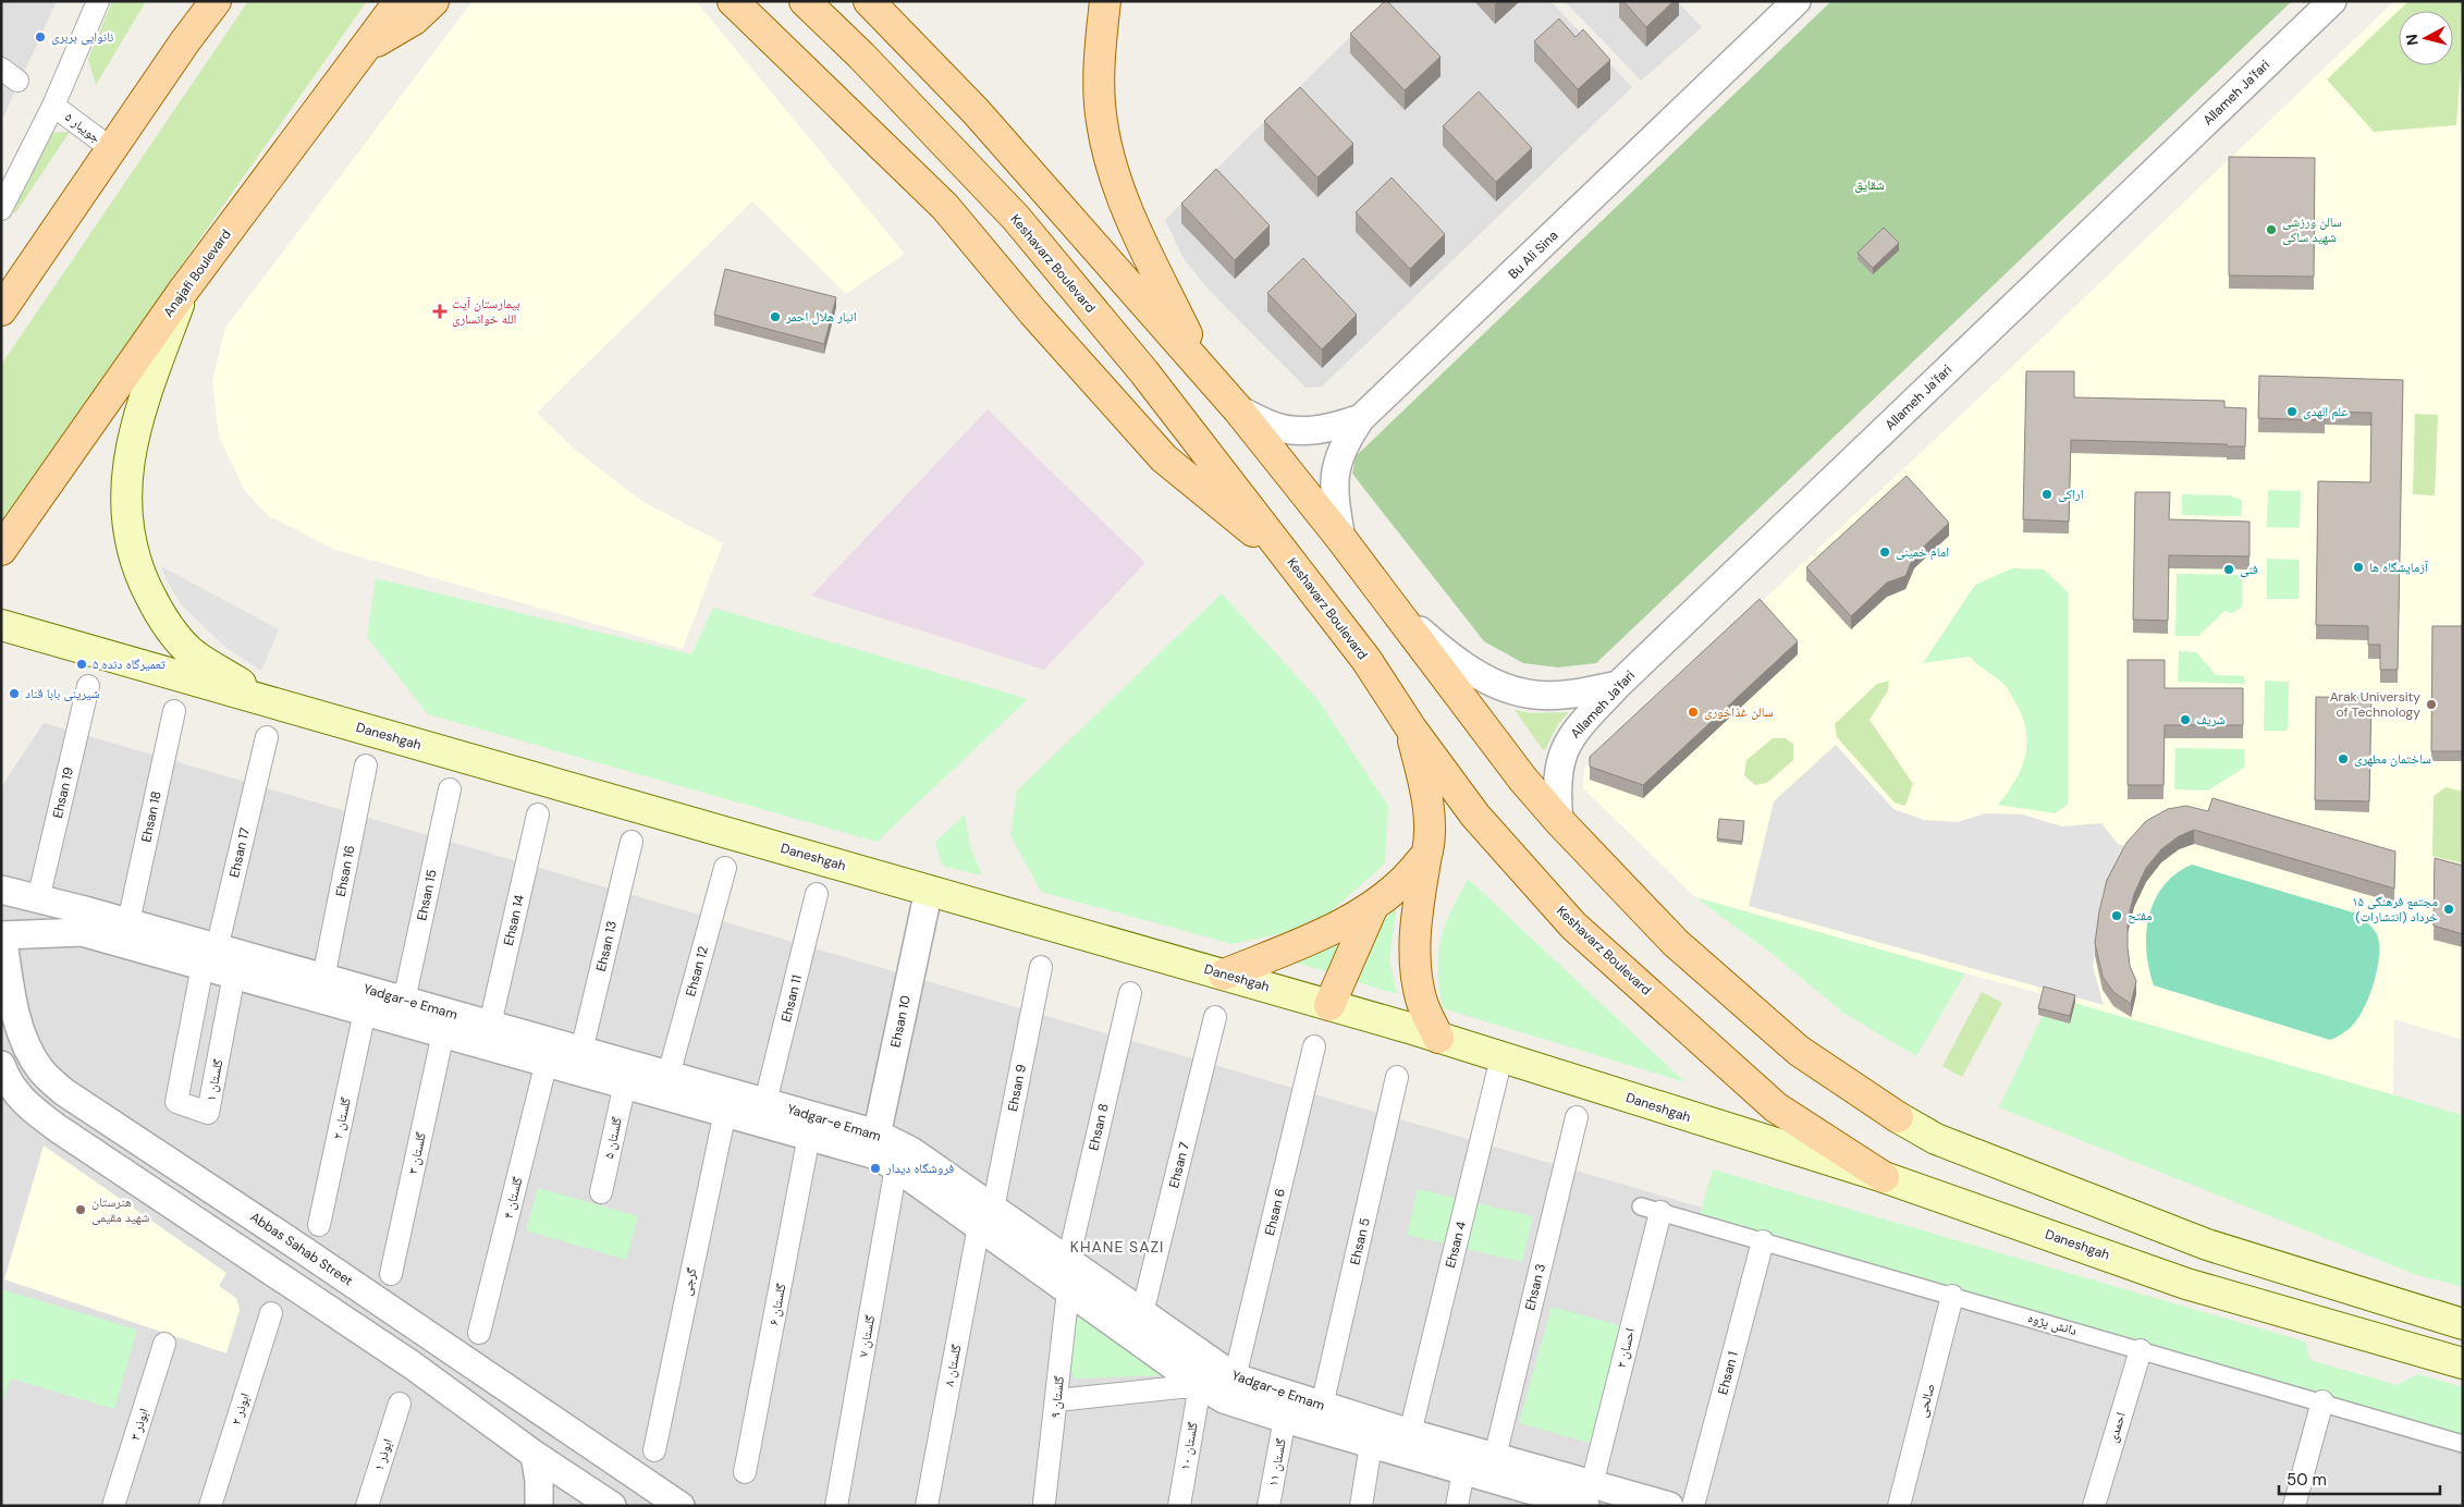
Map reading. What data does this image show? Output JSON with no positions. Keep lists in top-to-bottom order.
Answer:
{
  "streets": {
    "main road": ["Keshavarz Boulevard", "Anajafi Boulevard", "Daneshgah"],
    "street": [
      "Allameh Ja'fari",
      "جویبار ۵",
      "Bu Ali Sina",
      "Ehsan 19",
      "Ehsan 18",
      "Ehsan 17",
      "Ehsan 16",
      "Ehsan 15",
      "Ehsan 14",
      "Ehsan 13",
      "Ehsan 12",
      "Ehsan 11",
      "Yadgar-e Emam",
      "Ehsan 10",
      "گلستان ۱",
      "Ehsan 9",
      "گلستان ۲",
      "Ehsan 8",
      "گلستان ۵",
      "گلستان ۳",
      "Ehsan 7",
      "گلستان ۴",
      "Ehsan 6",
      "Ehsan 5",
      "Ehsan 4",
      "Abbas Sahab Street",
      "گرجی",
      "Ehsan 3",
      "گلستان ۶",
      "دانش پژوه",
      "گلستان ۷",
      "احسان ۲",
      "گلستان ۸",
      "Ehsan 1",
      "گلستان ۹",
      "صالحی",
      "ابوذر ۲",
      "ابوذر ۳",
      "احمدی",
      "گلستان ۱۰",
      "ابوذر ۱",
      "گلستان ۱۱"
    ]
  },
  "crossings": [
    ["Keshavarz Boulevard", "Daneshgah"],
    ["Daneshgah", "Ehsan 10"],
    ["Daneshgah", "Ehsan 4"],
    ["Ehsan 19", "Yadgar-e Emam"],
    ["Ehsan 18", "Yadgar-e Emam"],
    ["Ehsan 17", "Yadgar-e Emam"],
    ["Ehsan 17", "گلستان ۱"],
    ["Ehsan 16", "Yadgar-e Emam"],
    ["Ehsan 15", "Yadgar-e Emam"],
    ["Ehsan 14", "Yadgar-e Emam"],
    ["Ehsan 13", "Yadgar-e Emam"],
    ["Ehsan 12", "Yadgar-e Emam"],
    ["Ehsan 11", "Yadgar-e Emam"],
    ["Yadgar-e Emam", "Ehsan 10"],
    ["Yadgar-e Emam", "گلستان ۱"],
    ["Yadgar-e Emam", "Ehsan 9"],
    ["Yadgar-e Emam", "گلستان ۲"],
    ["Yadgar-e Emam", "Ehsan 8"],
    ["Yadgar-e Emam", "گلستان ۵"],
    ["Yadgar-e Emam", "گلستان ۳"],
    ["Yadgar-e Emam", "Ehsan 7"],
    ["Yadgar-e Emam", "گلستان ۴"],
    ["Yadgar-e Emam", "Ehsan 6"],
    ["Yadgar-e Emam", "Ehsan 5"],
    ["Yadgar-e Emam", "Ehsan 4"],
    ["Yadgar-e Emam", "Abbas Sahab Street"],
    ["Yadgar-e Emam", "گرجی"],
    ["Yadgar-e Emam", "Ehsan 3"],
    ["Yadgar-e Emam", "گلستان ۶"],
    ["Yadgar-e Emam", "گلستان ۷"],
    ["Yadgar-e Emam", "احسان ۲"],
    ["Yadgar-e Emam", "گلستان ۸"],
    ["Yadgar-e Emam", "گلستان ۹"],
    ["Yadgar-e Emam", "گلستان ۱۰"],
    ["Yadgar-e Emam", "گلستان ۱۱"],
    ["Ehsan 9", "گلستان ۸"],
    ["دانش پژوه", "احسان ۲"],
    ["دانش پژوه", "Ehsan 1"],
    ["دانش پژوه", "صالحی"],
    ["دانش پژوه", "احمدی"]
  ],
  "districts": ["KHANE SAZI"],
  "parks": ["شقایق"],
  "places": {
    "other": [
      "نانوایی بربری",
      "سالن ورزشی شهید ساکی",
      "انبار هلال احمر",
      "علم الهدی",
      "اراکی",
      "امام خمینی",
      "آزمایشگاه ها",
      "فنی",
      "تعمیرگاه دنده ۵",
      "شیرینی بابا قناد",
      "Arak University of Technology",
      "سالن غذاخوری",
      "شریف",
      "ساختمان مطهری",
      "مجتمع فرهنگی ۱۵ خرداد (انتشارات)",
      "مفتح",
      "فروشگاه دیدار",
      "هنرستان شهید مقیمی"
    ],
    "health": ["بیمارستان آیت الله خوانساری"]
  },
  "scale_bar": "50 m",
  "north": "left"
}
